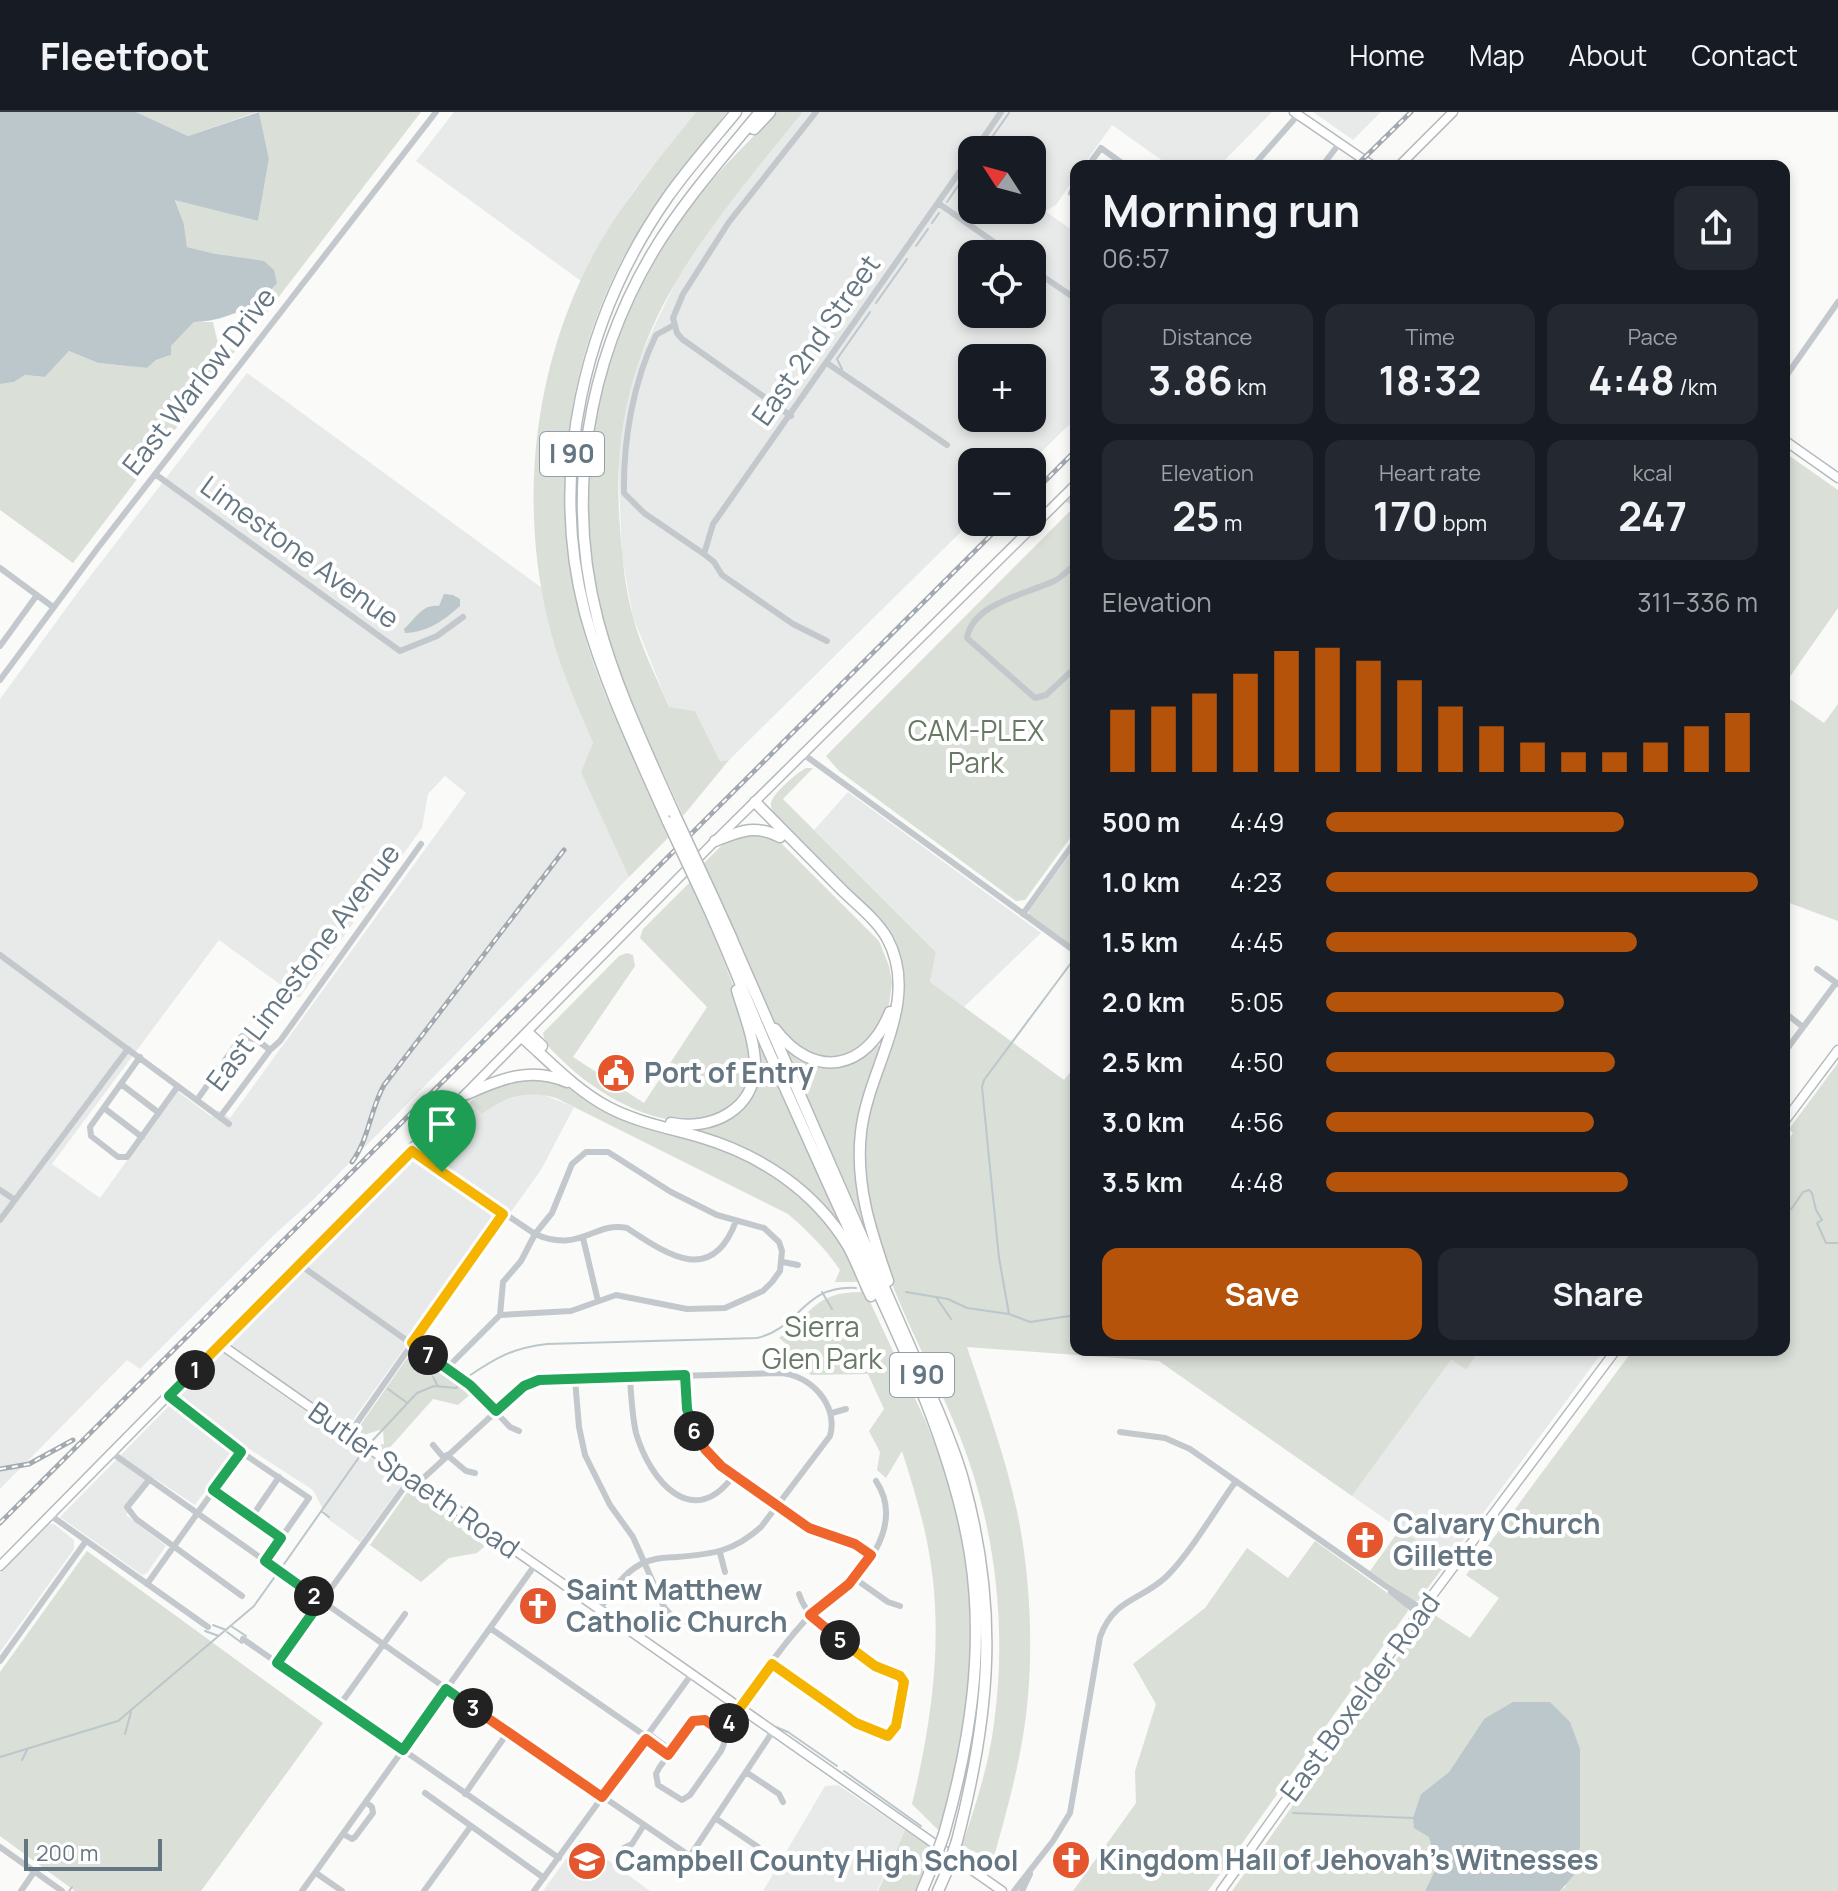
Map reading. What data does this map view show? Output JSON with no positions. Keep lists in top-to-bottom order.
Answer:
{
  "streets": {
    "highway": ["I 90"],
    "main road": ["Butler Spaeth Road", "East Boxelder Road"],
    "street": [
      "East 2nd Street",
      "East Warlow Drive",
      "Limestone Avenue",
      "East Limestone Avenue"
    ]
  },
  "crossings": [
    ["East Warlow Drive", "Limestone Avenue"]
  ],
  "parks": ["CAM-PLEX Park", "Sierra Glen Park"],
  "places": {
    "public building": ["Port of Entry"],
    "church": ["Calvary Church Gillette", "Saint Matthew Catholic Church", "Kingdom Hall of Jehovah’s Witnesses"],
    "school or university": ["Campbell County High School"]
  },
  "scale_bar": "200 m",
  "north": "top left",
  "page": {
    "header": "Fleetfoot",
    "nav": [
      "Home",
      "Map",
      "About",
      "Contact"
    ],
    "map_buttons": ["+", "−"],
    "heading": ["Morning run", "06:57"],
    "stats": [
      ["Distance", "3.86 km"],
      ["Time", "18:32"],
      ["Pace", "4:48 /km"],
      ["Elevation", "25 m"],
      ["Heart rate", "170 bpm"],
      ["kcal", "247"]
    ],
    "chart": ["Elevation", "311–336 m"],
    "list": [
      {
        "name": "500 m",
        "note": "4:49"
      },
      {
        "name": "1.0 km",
        "note": "4:23"
      },
      {
        "name": "1.5 km",
        "note": "4:45"
      },
      {
        "name": "2.0 km",
        "note": "5:05"
      },
      {
        "name": "2.5 km",
        "note": "4:50"
      },
      {
        "name": "3.0 km",
        "note": "4:56"
      },
      {
        "name": "3.5 km",
        "note": "4:48"
      }
    ],
    "buttons": ["Save", "Share"],
    "pins": [
      "7",
      "1",
      "6",
      "2",
      "5",
      "3",
      "4"
    ],
    "scale": "200 m"
  }
}
